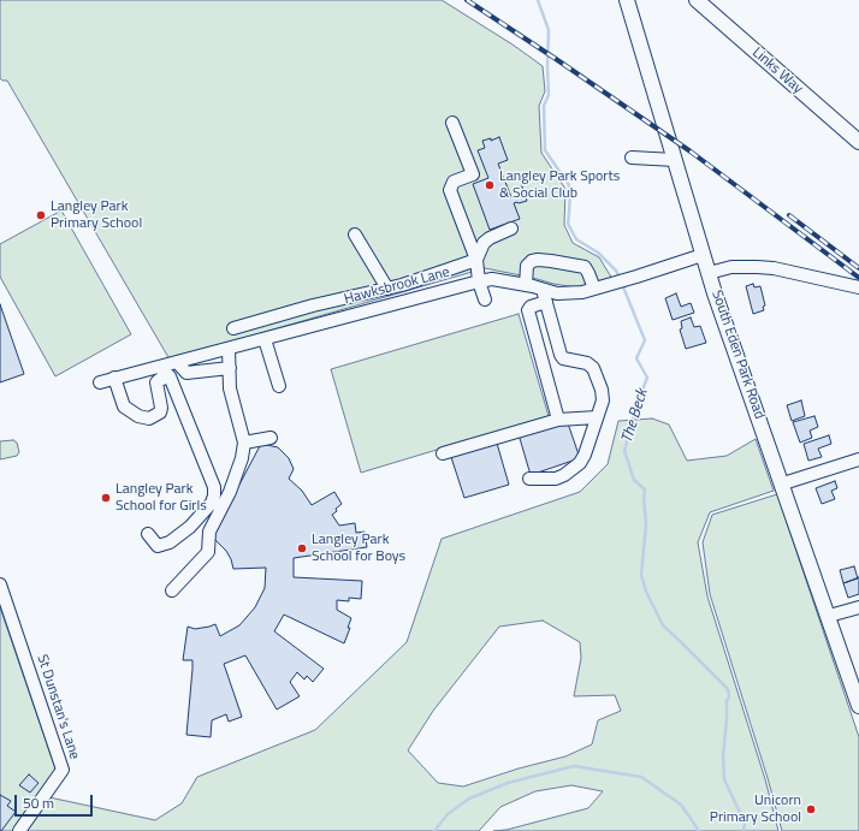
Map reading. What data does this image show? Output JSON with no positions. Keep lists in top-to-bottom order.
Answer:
{
  "streets": {
    "main road": ["Links Way", "South Eden Park Road"],
    "street": ["Hawksbrook Lane", "St Dunstan's Lane"]
  },
  "crossings": [
    ["Hawksbrook Lane", "South Eden Park Road"]
  ],
  "water": ["The Beck"],
  "places": [
    "Langley Park Sports & Social Club",
    "Langley Park Primary School",
    "Langley Park School for Girls",
    "Langley Park School for Boys",
    "Unicorn Primary School"
  ],
  "scale_bar": "50 m"
}
